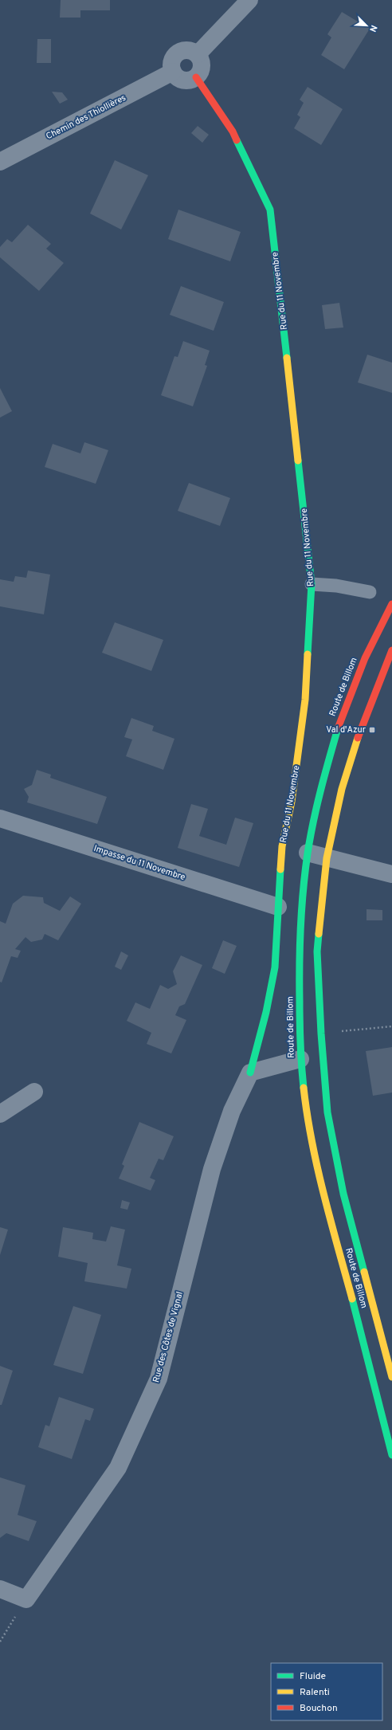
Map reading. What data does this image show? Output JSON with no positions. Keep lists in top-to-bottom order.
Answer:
{
  "streets": {
    "main road": ["Rue du 11 Novembre", "Route de Billom"],
    "street": ["Chemin des Thiollières", "Impasse du 11 Novembre", "Rue des Côtes de Vignal"]
  },
  "crossings": [
    ["Chemin des Thiollières", "Rue du 11 Novembre"],
    ["Rue du 11 Novembre", "Impasse du 11 Novembre"],
    ["Rue du 11 Novembre", "Rue des Côtes de Vignal"]
  ],
  "places": {
    "transit": ["Val d'Azur"]
  },
  "legend": ["Fluide", "Ralenti", "Bouchon"],
  "north": "bottom right"
}
